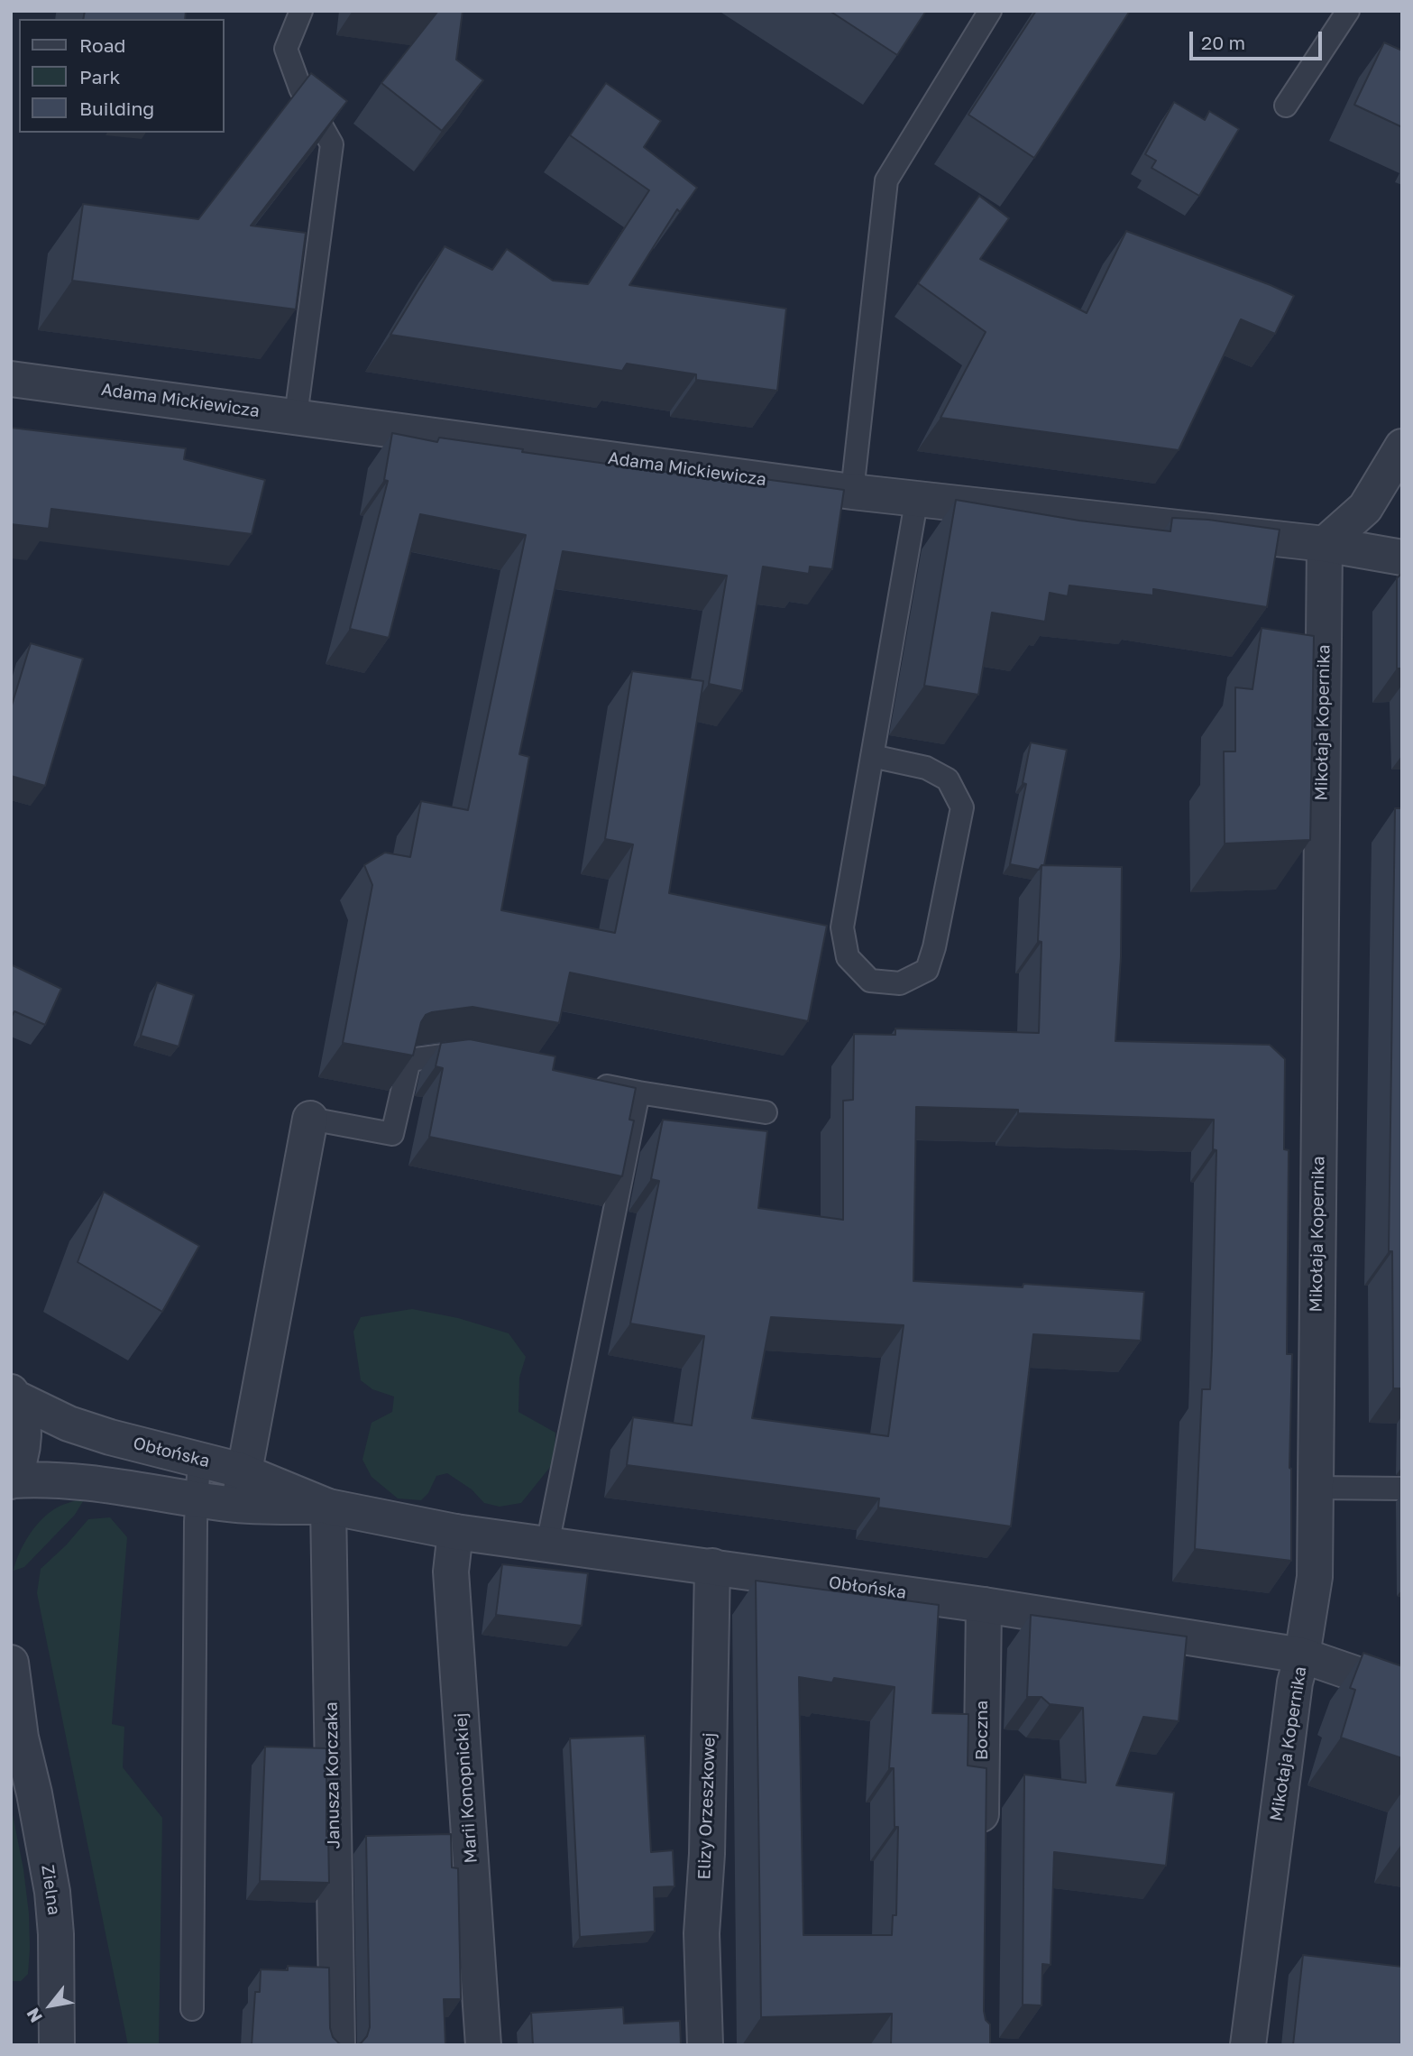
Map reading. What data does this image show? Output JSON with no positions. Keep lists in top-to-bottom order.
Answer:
{
  "streets": {
    "street": [
      "Adama Mickiewicza",
      "Mikołaja Kopernika",
      "Obłońska",
      "Boczna",
      "Janusza Korczaka",
      "Marii Konopnickiej",
      "Elizy Orzeszkowej",
      "Zielna"
    ]
  },
  "crossings": [
    ["Adama Mickiewicza", "Mikołaja Kopernika"],
    ["Mikołaja Kopernika", "Obłońska"],
    ["Obłońska", "Boczna"],
    ["Obłońska", "Janusza Korczaka"],
    ["Obłońska", "Marii Konopnickiej"],
    ["Obłońska", "Elizy Orzeszkowej"]
  ],
  "legend": ["Road", "Park", "Building"],
  "scale_bar": "20 m",
  "north": "bottom left"
}
